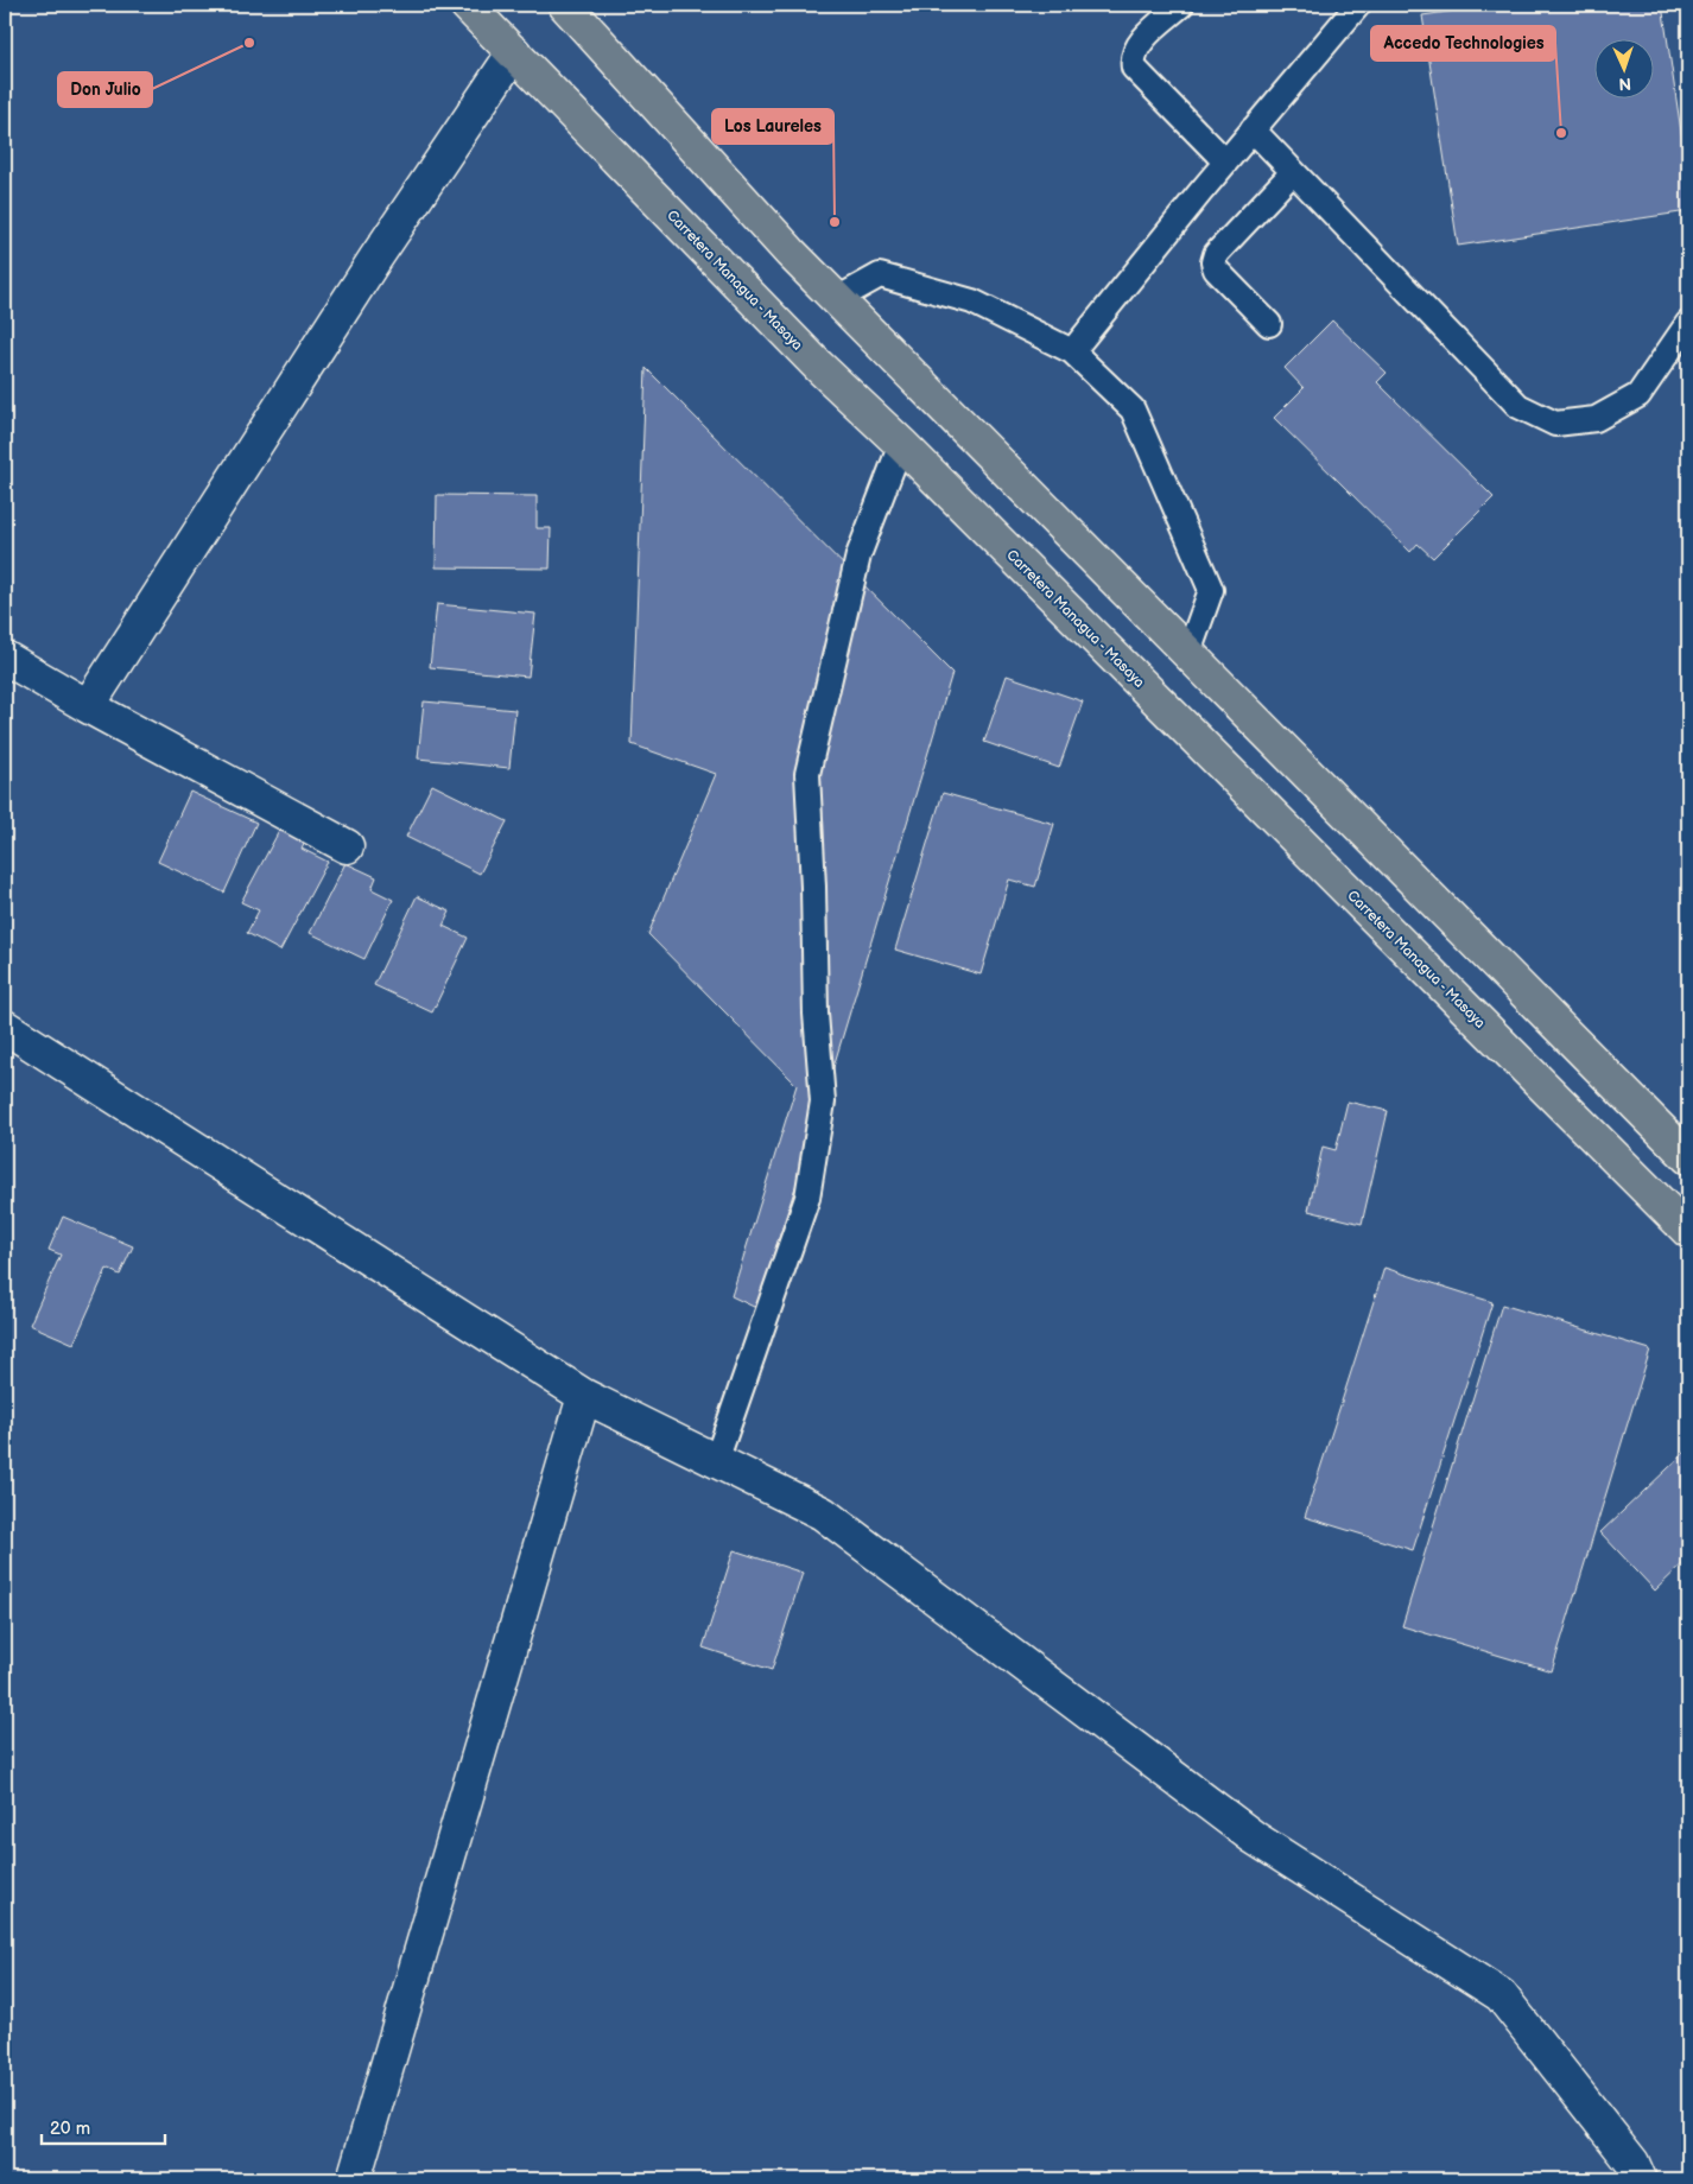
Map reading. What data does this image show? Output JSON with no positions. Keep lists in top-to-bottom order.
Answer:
{
  "streets": {
    "highway": ["Carretera Managua - Masaya"]
  },
  "places": ["Don Julio", "Accedo Technologies", "Los Laureles"],
  "scale_bar": "20 m",
  "north": "bottom"
}
